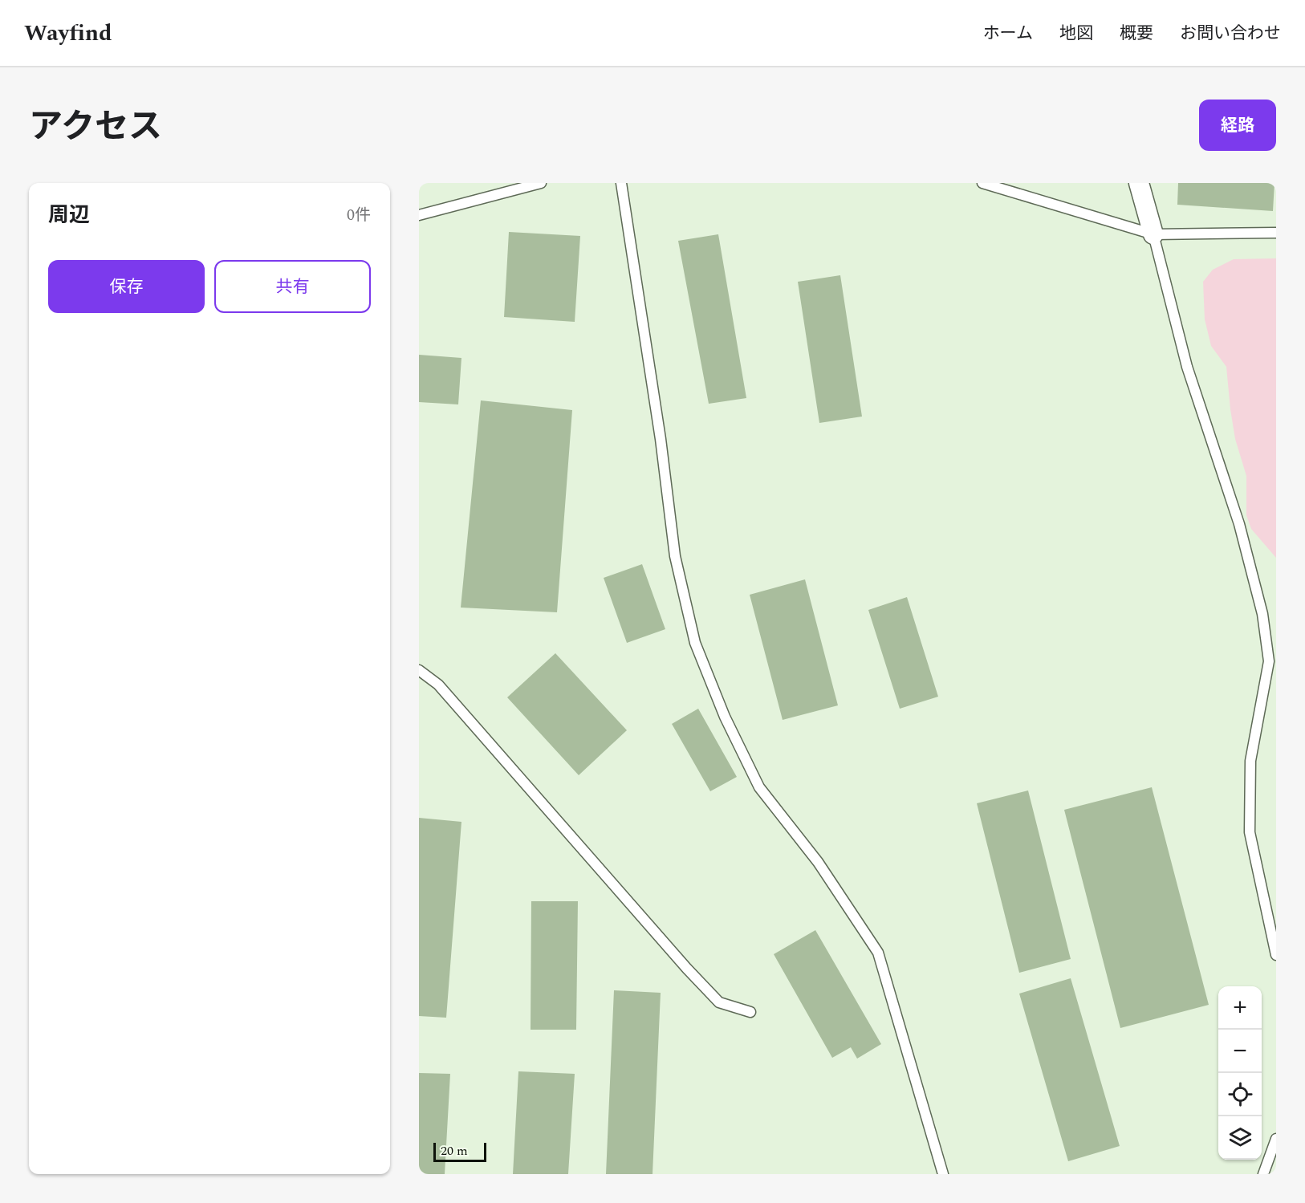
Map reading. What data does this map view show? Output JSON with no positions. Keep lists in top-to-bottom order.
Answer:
{
  "scale_bar": "20 m",
  "page": {
    "header": "Wayfind",
    "nav": [
      "ホーム",
      "地図",
      "概要",
      "お問い合わせ"
    ],
    "title": "アクセス",
    "buttons": [
      "経路",
      ["保存", "共有"]
    ],
    "heading": ["周辺", "0件"],
    "map_buttons": ["+", "−"],
    "scale": "20 m"
  }
}
